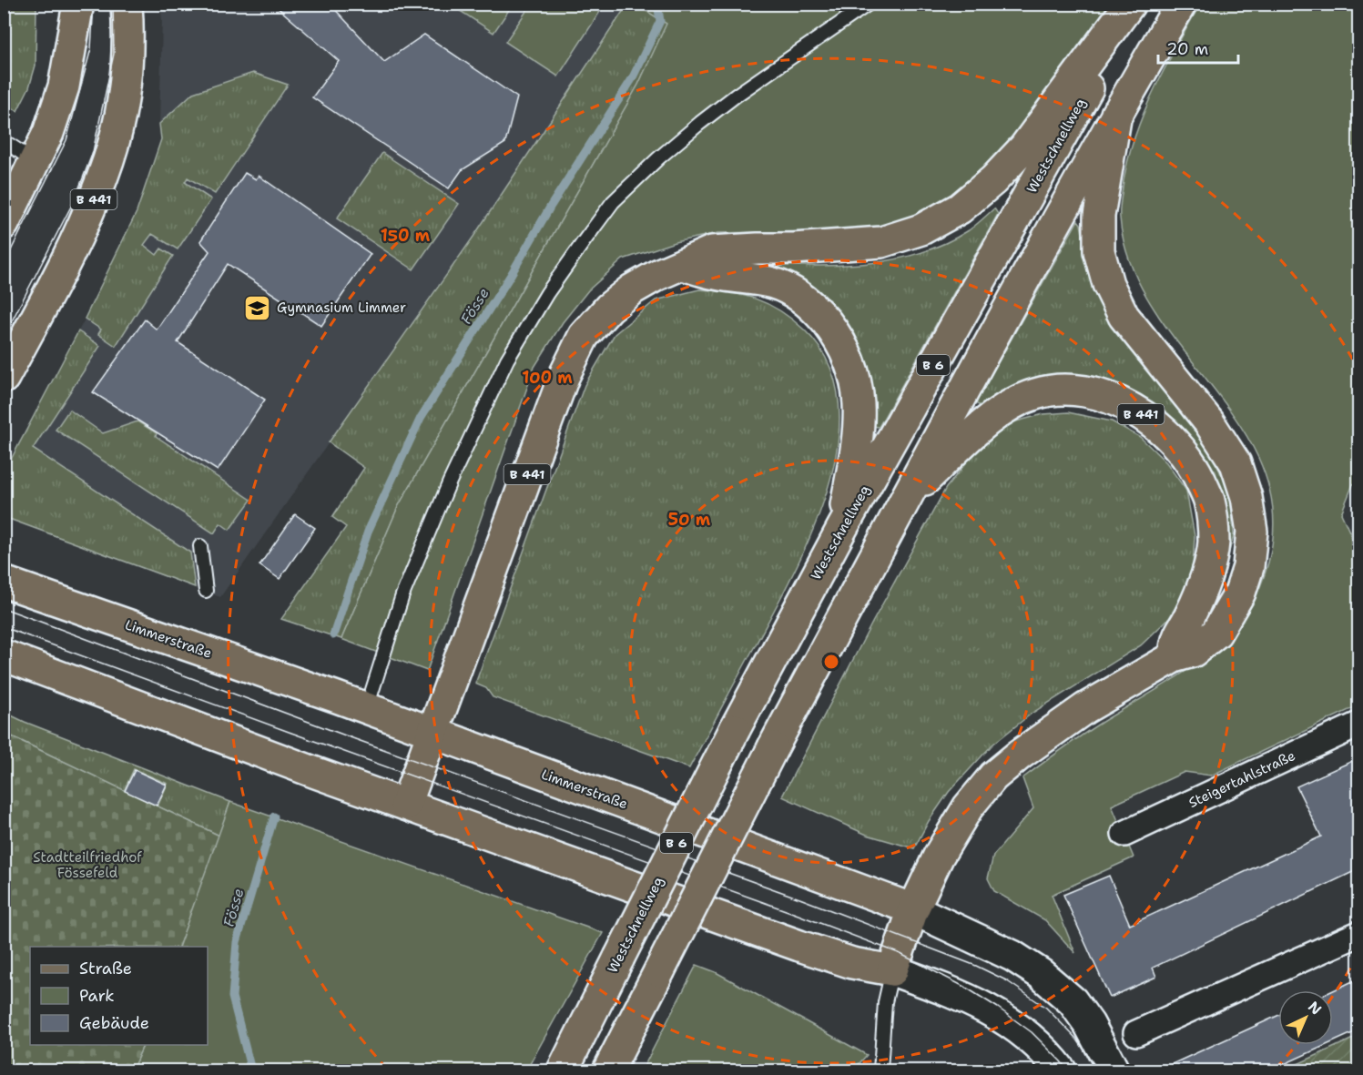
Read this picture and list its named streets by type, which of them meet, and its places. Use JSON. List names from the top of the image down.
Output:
{
  "streets": {
    "main road": [
      "Westschnellweg",
      "B 441",
      "B 6",
      "Limmerstraße"
    ],
    "street": ["Steigertahlstraße"]
  },
  "crossings": [
    ["B 441", "Limmerstraße"]
  ],
  "water": ["Fösse"],
  "parks": ["Stadtteilfriedhof Fössefeld"],
  "places": {
    "school or university": ["Gymnasium Limmer"]
  },
  "legend": ["Straße", "Park", "Gebäude"],
  "scale_bar": "20 m",
  "north": "top right",
  "rings": ["150 m", "100 m", "50 m"]
}
